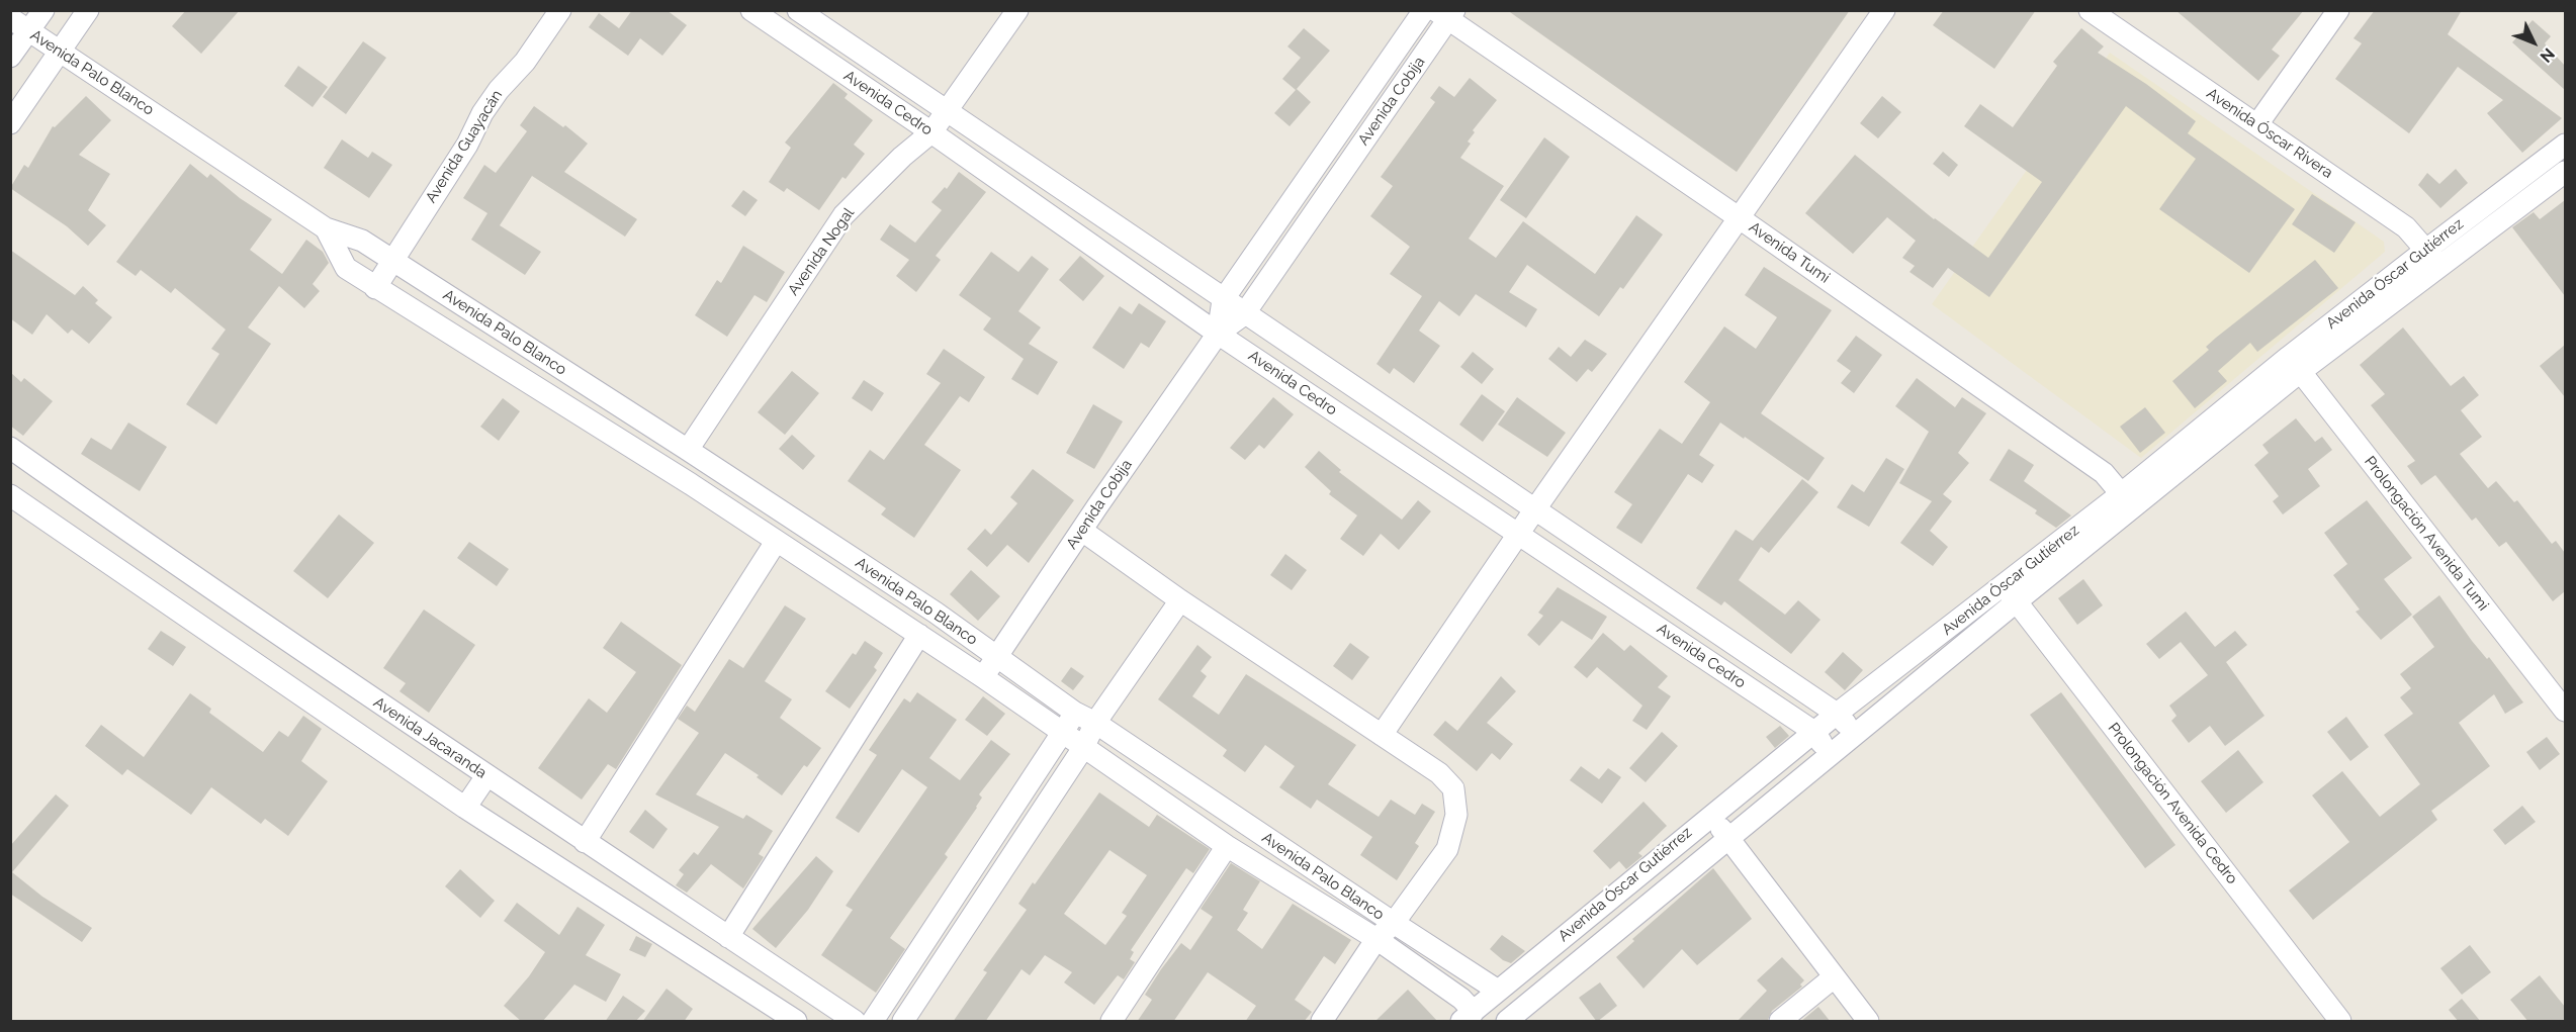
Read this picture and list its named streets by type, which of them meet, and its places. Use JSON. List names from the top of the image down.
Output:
{
  "streets": {
    "street": [
      "Avenida Palo Blanco",
      "Avenida Cobija",
      "Avenida Cedro",
      "Avenida Óscar Rivera",
      "Avenida Guayacán",
      "Avenida Nogal",
      "Avenida Tumi",
      "Avenida Óscar Gutiérrez",
      "Prolongación Avenida Tumi",
      "Avenida Jacaranda",
      "Prolongación Avenida Cedro"
    ]
  },
  "crossings": [
    ["Avenida Palo Blanco", "Avenida Cobija"],
    ["Avenida Palo Blanco", "Avenida Guayacán"],
    ["Avenida Palo Blanco", "Avenida Nogal"],
    ["Avenida Palo Blanco", "Avenida Óscar Gutiérrez"],
    ["Avenida Cobija", "Avenida Cedro"],
    ["Avenida Cobija", "Avenida Tumi"],
    ["Avenida Cedro", "Avenida Nogal"],
    ["Avenida Cedro", "Avenida Óscar Gutiérrez"],
    ["Avenida Óscar Rivera", "Avenida Óscar Gutiérrez"],
    ["Avenida Tumi", "Avenida Óscar Gutiérrez"],
    ["Avenida Óscar Gutiérrez", "Prolongación Avenida Tumi"],
    ["Avenida Óscar Gutiérrez", "Prolongación Avenida Cedro"]
  ],
  "north": "bottom right"
}
